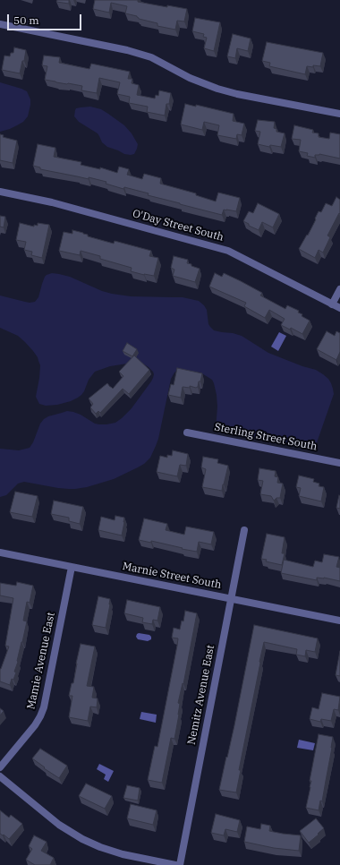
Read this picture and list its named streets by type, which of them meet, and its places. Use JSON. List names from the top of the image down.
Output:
{
  "streets": {
    "street": [
      "O'Day Street South",
      "Sterling Street South",
      "Marnie Street South",
      "Mamie Avenue East",
      "Nemitz Avenue East"
    ]
  },
  "crossings": [
    ["Marnie Street South", "Mamie Avenue East"],
    ["Marnie Street South", "Nemitz Avenue East"]
  ],
  "scale_bar": "50 m"
}
